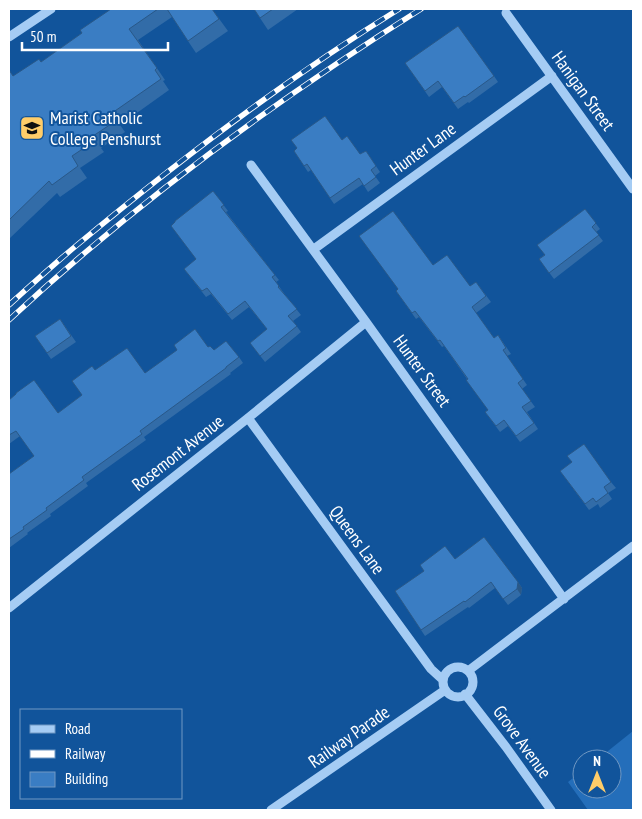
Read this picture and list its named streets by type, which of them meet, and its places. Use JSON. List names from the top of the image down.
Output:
{
  "streets": {
    "street": [
      "Hanigan Street",
      "Hunter Lane",
      "Hunter Street",
      "Rosemont Avenue",
      "Queens Lane",
      "Railway Parade",
      "Grove Avenue"
    ]
  },
  "crossings": [
    ["Hanigan Street", "Hunter Lane"],
    ["Hunter Lane", "Hunter Street"],
    ["Hunter Street", "Rosemont Avenue"],
    ["Rosemont Avenue", "Queens Lane"],
    ["Queens Lane", "Railway Parade"],
    ["Queens Lane", "Grove Avenue"],
    ["Railway Parade", "Grove Avenue"]
  ],
  "places": {
    "school or university": ["Marist Catholic College Penshurst"]
  },
  "legend": ["Road", "Railway", "Building"],
  "scale_bar": "50 m",
  "north": "top"
}
